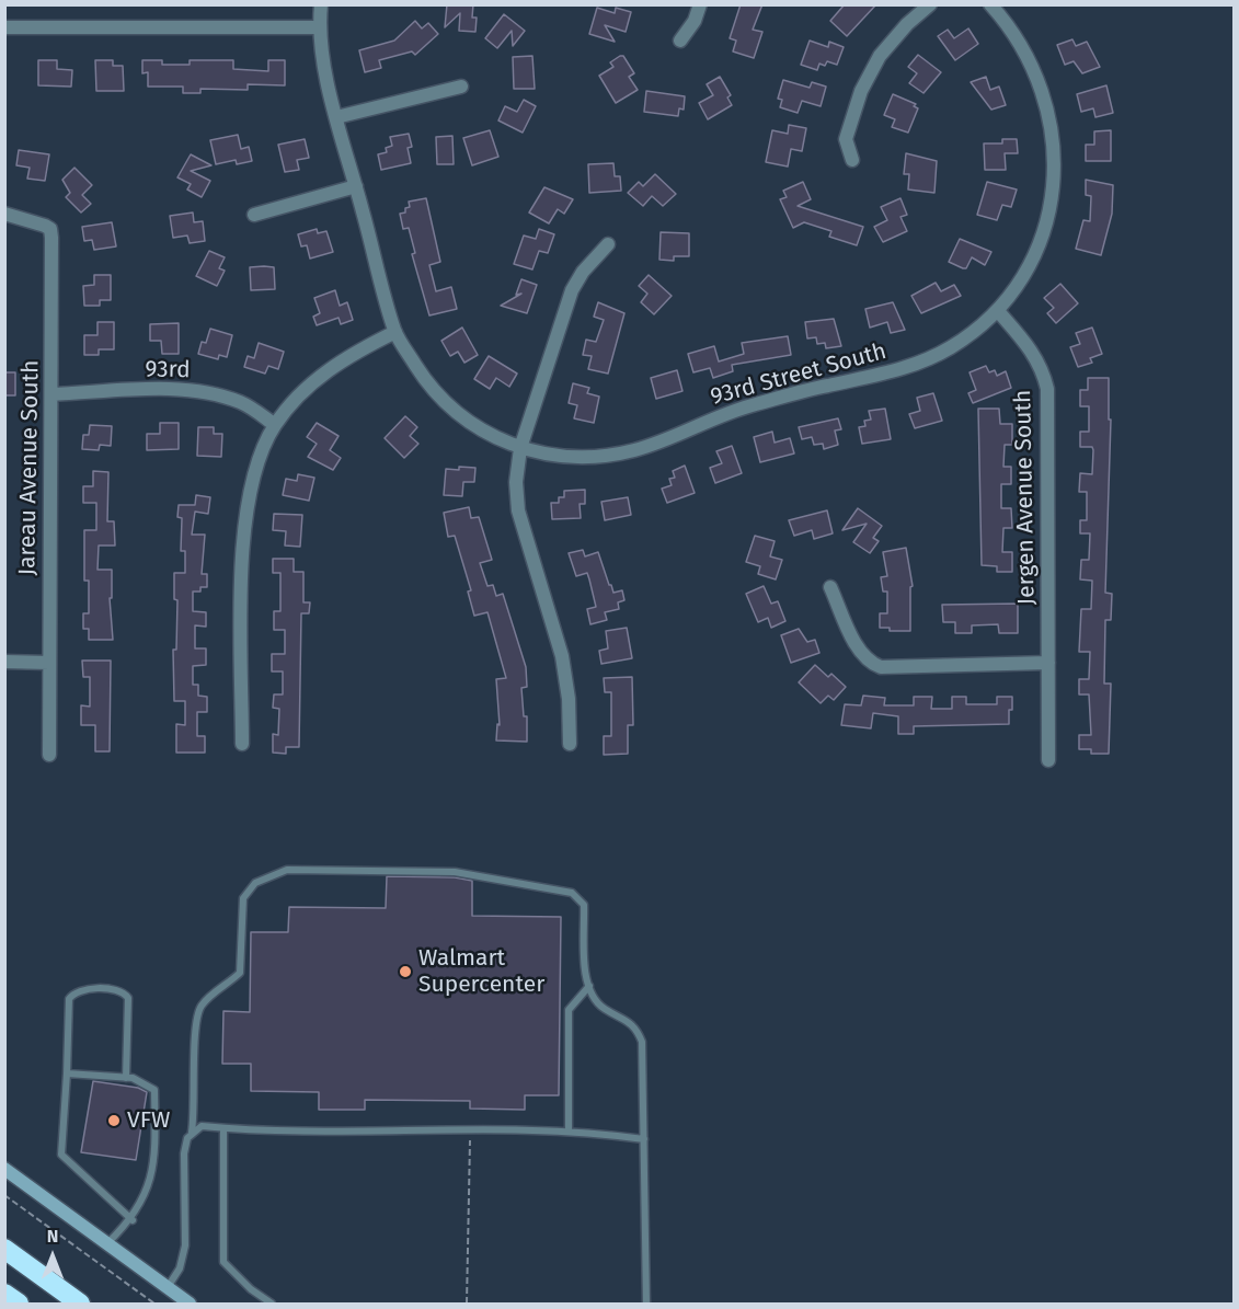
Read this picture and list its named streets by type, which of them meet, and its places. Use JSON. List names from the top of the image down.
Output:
{
  "streets": {
    "street": [
      "93rd",
      "93rd Street South",
      "Jareau Avenue South",
      "Jergen Avenue South"
    ]
  },
  "crossings": [
    ["93rd", "Jareau Avenue South"],
    ["93rd Street South", "Jergen Avenue South"]
  ],
  "places": ["Walmart Supercenter", "VFW"],
  "north": "top"
}
